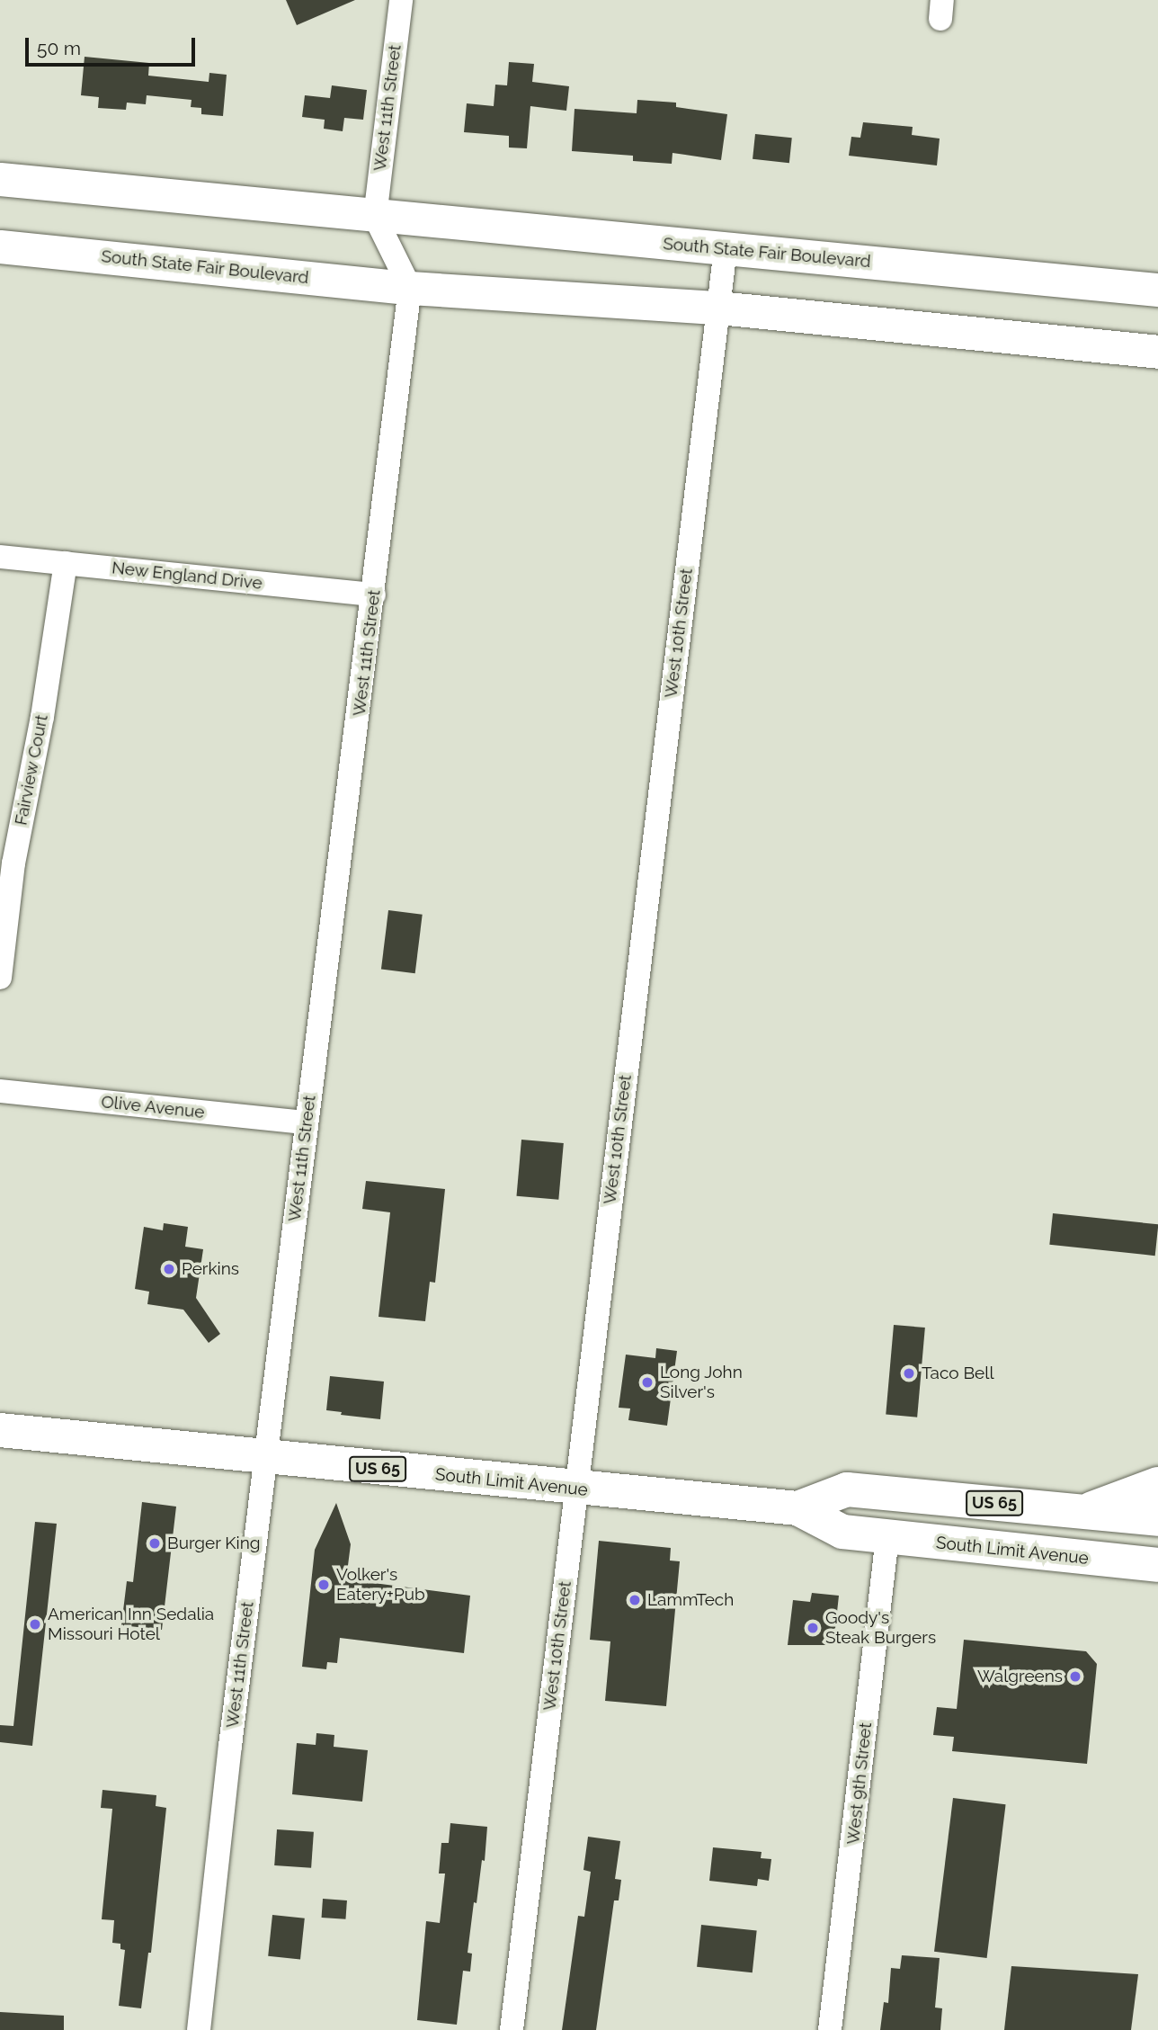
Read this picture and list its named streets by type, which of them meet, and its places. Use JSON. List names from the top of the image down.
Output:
{
  "streets": {
    "highway": ["US 65", "South Limit Avenue"],
    "street": [
      "West 11th Street",
      "South State Fair Boulevard",
      "New England Drive",
      "West 10th Street",
      "Fairview Court",
      "Olive Avenue",
      "West 9th Street"
    ]
  },
  "crossings": [
    ["West 11th Street", "South State Fair Boulevard"],
    ["West 11th Street", "New England Drive"],
    ["West 11th Street", "Olive Avenue"],
    ["West 11th Street", "South Limit Avenue"],
    ["South State Fair Boulevard", "West 10th Street"],
    ["New England Drive", "Fairview Court"],
    ["West 10th Street", "South Limit Avenue"],
    ["South Limit Avenue", "West 9th Street"]
  ],
  "places": [
    "Perkins",
    "Taco Bell",
    "Long John Silver's",
    "Burger King",
    "Volker's Eatery+Pub",
    "LammTech",
    "American Inn Sedalia Missouri Hotel",
    "Goody's Steak Burgers",
    "Walgreens"
  ],
  "scale_bar": "50 m"
}
